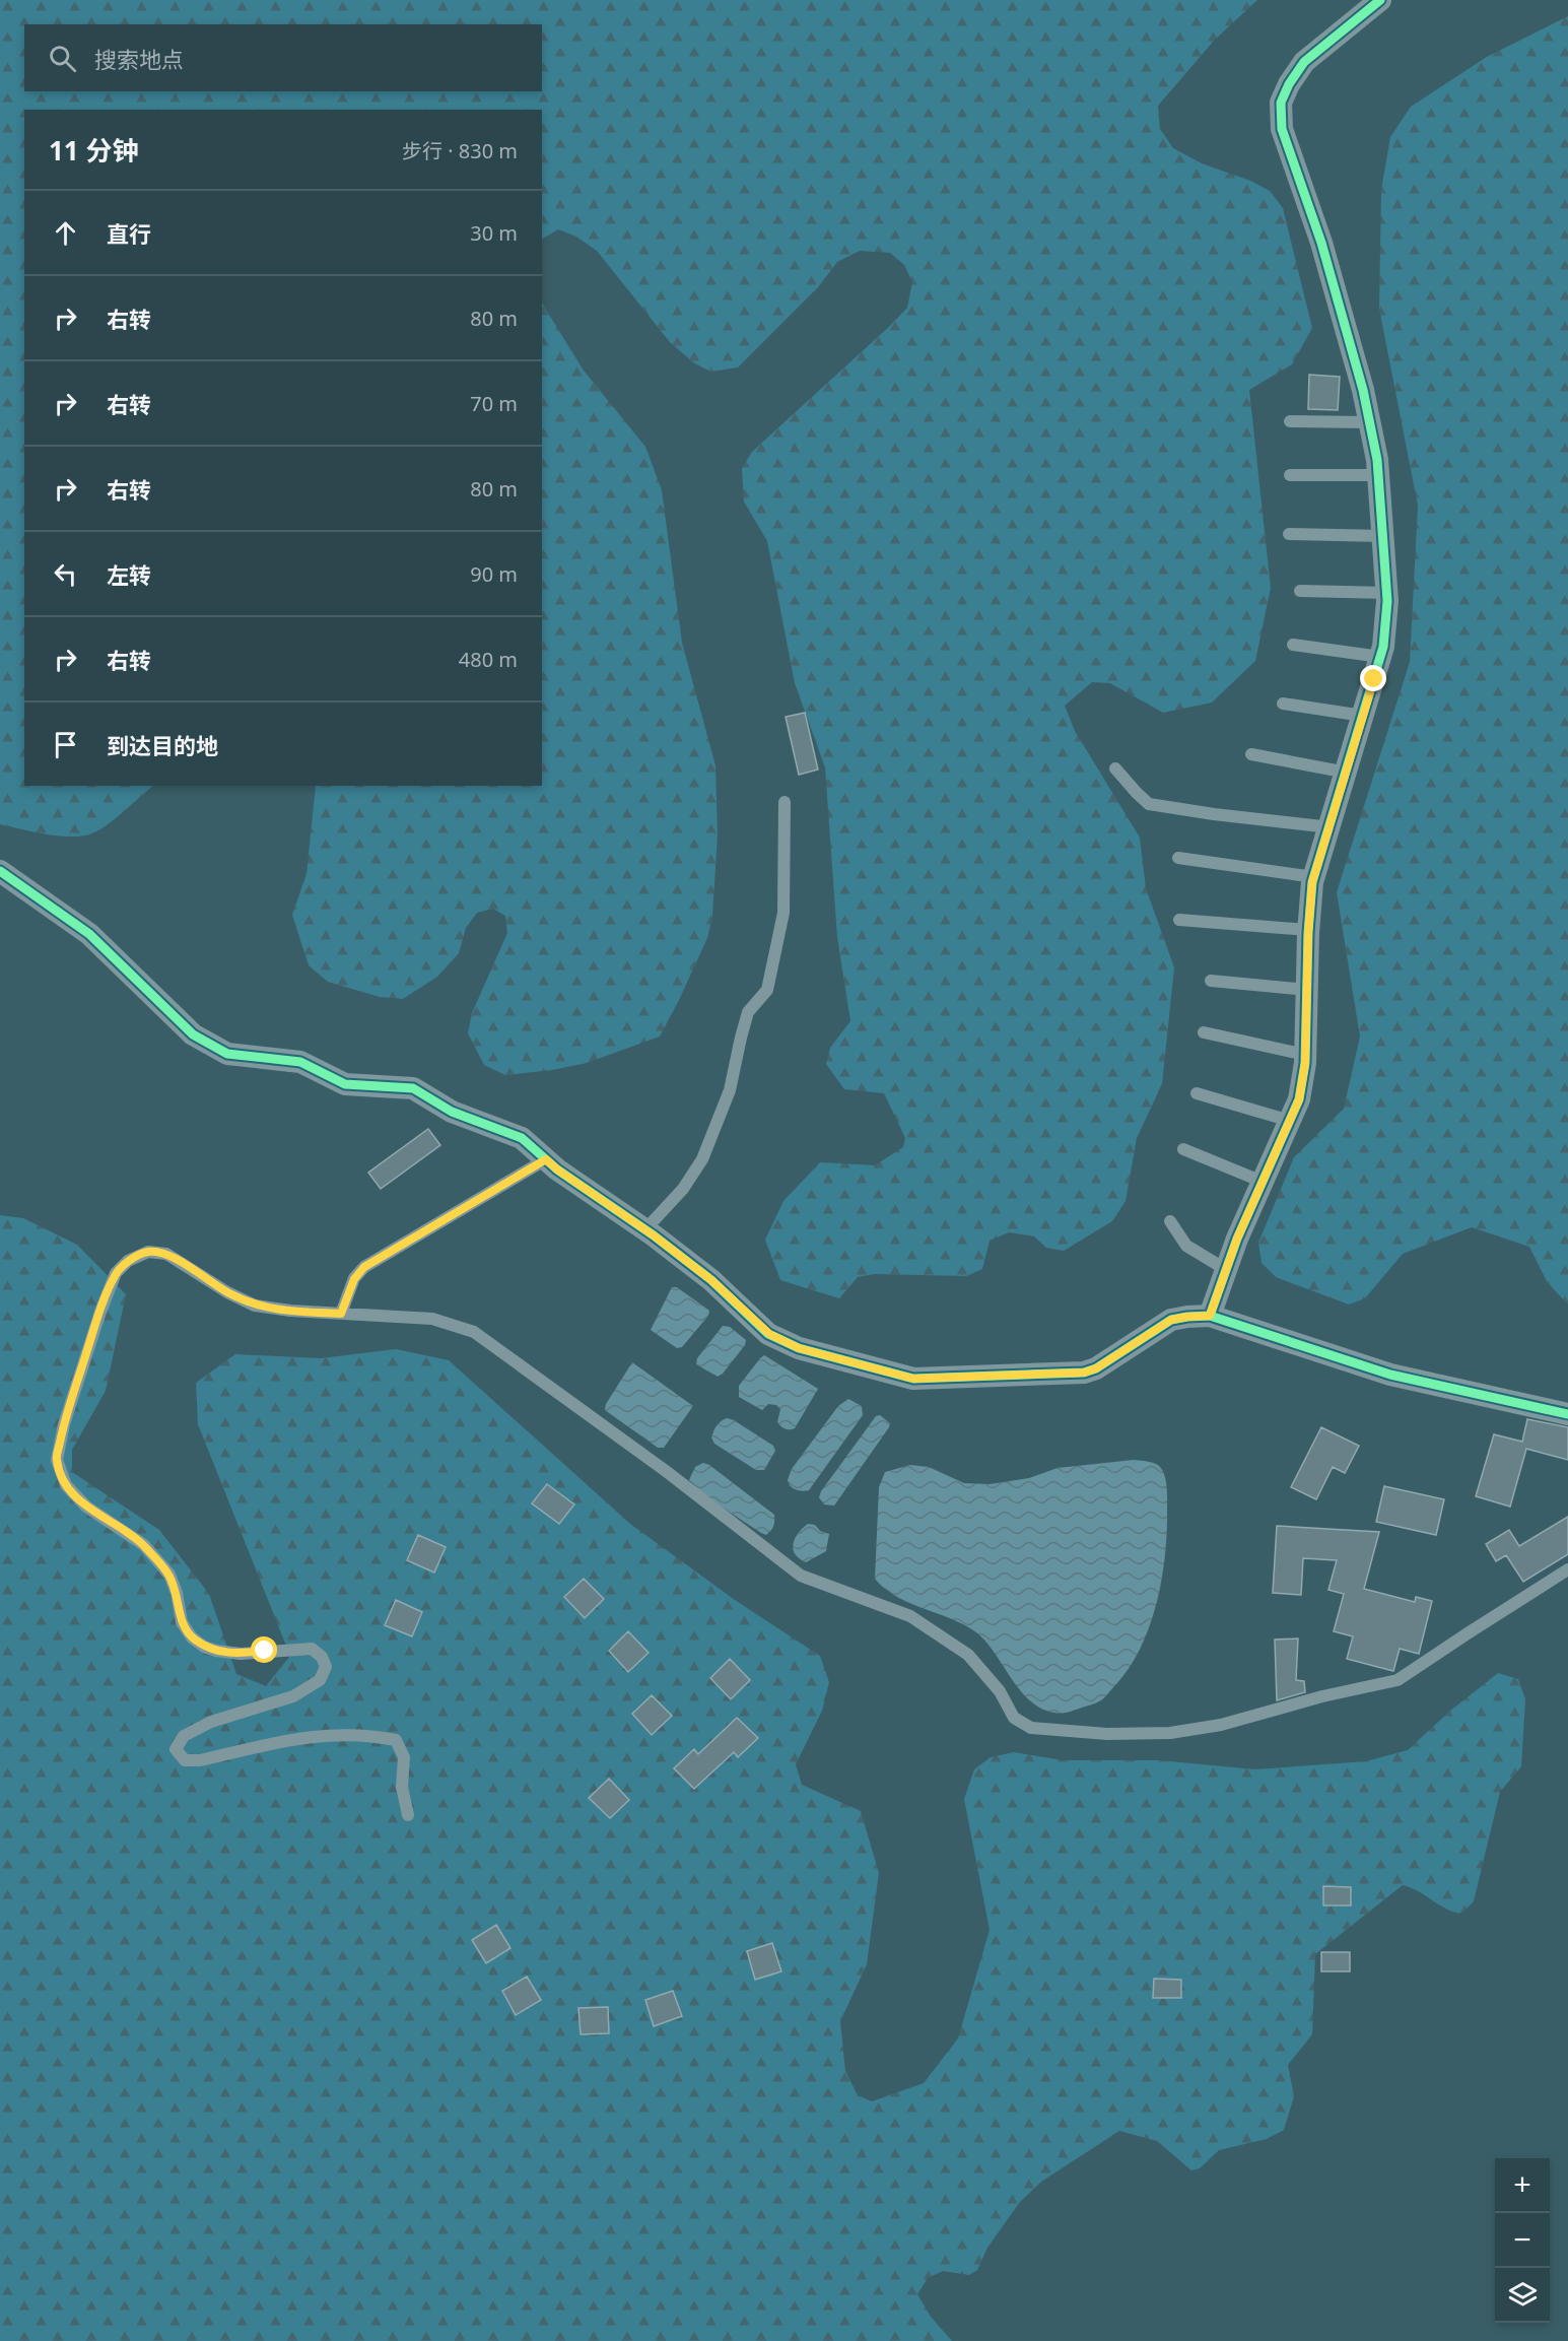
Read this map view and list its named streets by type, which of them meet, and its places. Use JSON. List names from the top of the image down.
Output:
{
  "page": {
    "search": "搜索地点",
    "heading": ["11 分钟", "步行 · 830 m"],
    "list": [
      ["直行", "30 m"],
      ["右转", "80 m"],
      ["右转", "70 m"],
      ["右转", "80 m"],
      ["左转", "90 m"],
      ["右转", "480 m"],
      "到达目的地"
    ],
    "map_buttons": ["+", "−"]
  }
}
